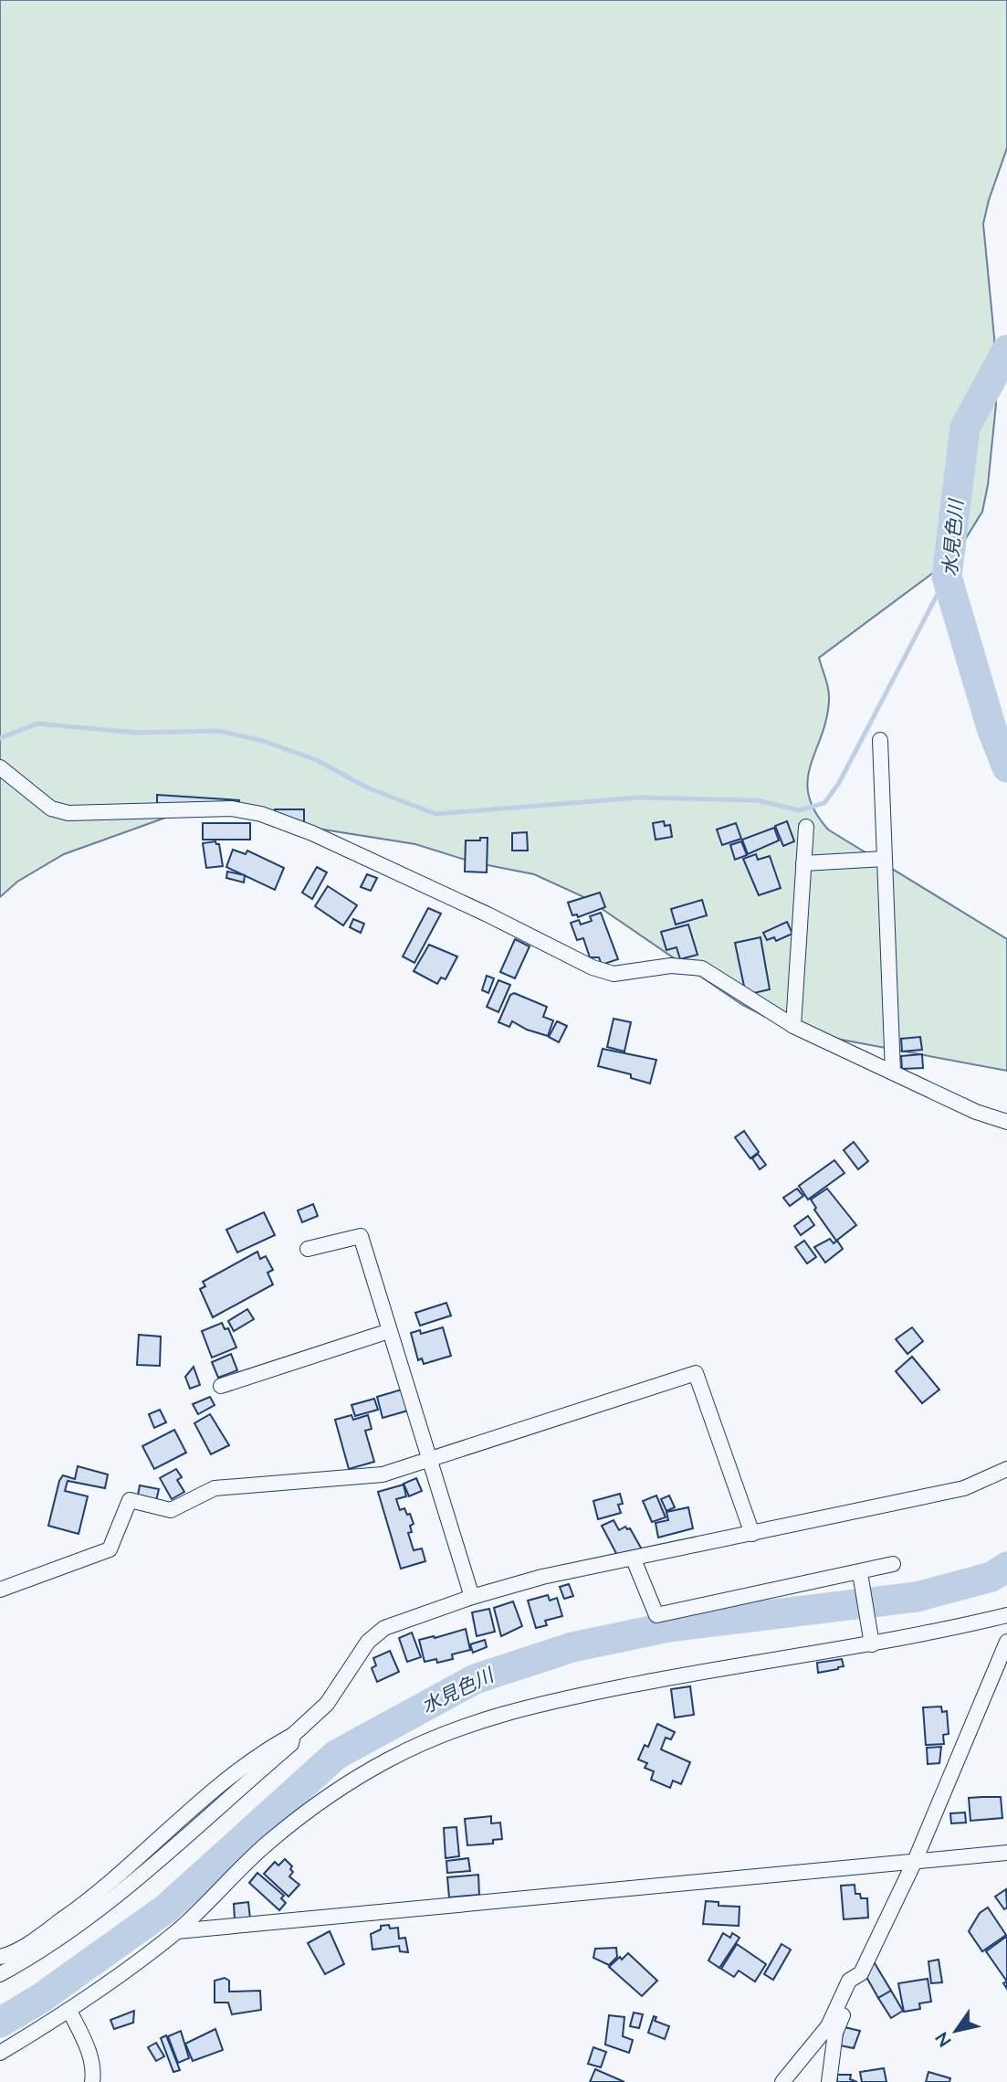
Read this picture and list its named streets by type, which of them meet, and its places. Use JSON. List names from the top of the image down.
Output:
{
  "water": ["水見色川"],
  "north": "bottom left"
}
